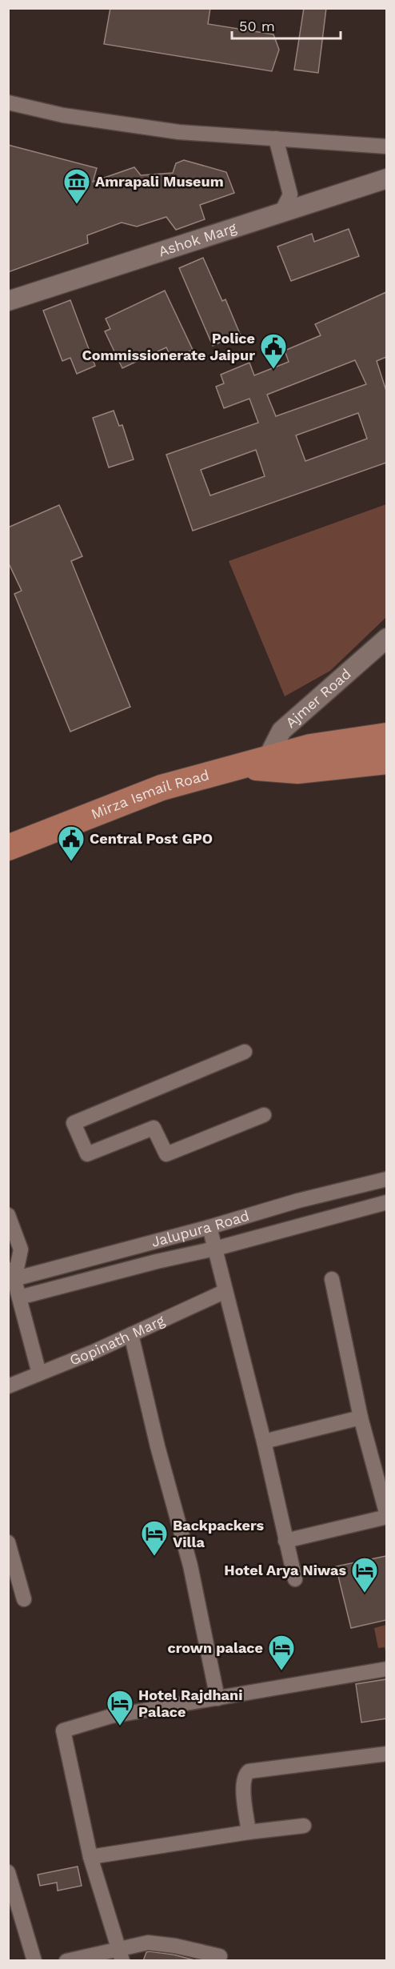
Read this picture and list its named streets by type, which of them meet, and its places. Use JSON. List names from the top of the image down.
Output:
{
  "streets": {
    "highway": ["Mirza Ismail Road"],
    "street": [
      "Ashok Marg",
      "Ajmer Road",
      "Jalupura Road",
      "Gopinath Marg"
    ]
  },
  "crossings": [
    ["Ajmer Road", "Mirza Ismail Road"]
  ],
  "places": {
    "museum": ["Amrapali Museum"],
    "public building": ["Police Commissionerate Jaipur", "Central Post GPO"],
    "hotel": [
      "Backpackers Villa",
      "Hotel Arya Niwas",
      "crown palace",
      "Hotel Rajdhani Palace"
    ]
  },
  "scale_bar": "50 m"
}
